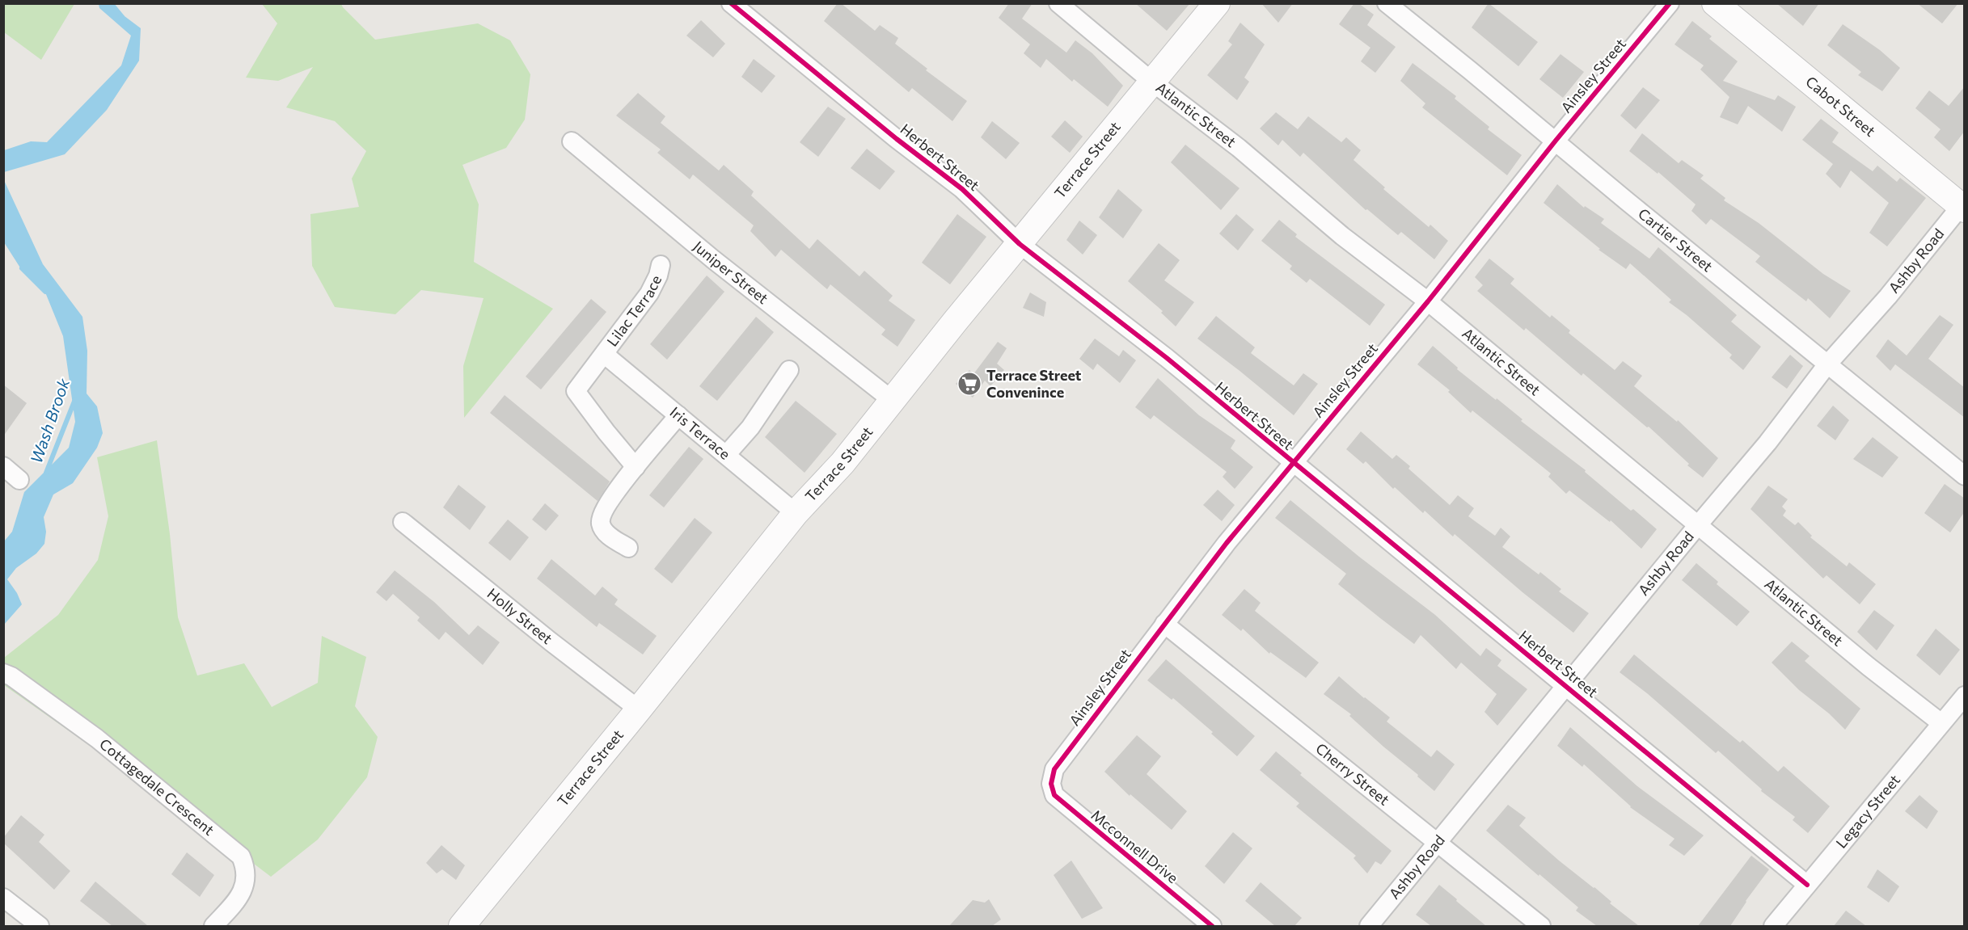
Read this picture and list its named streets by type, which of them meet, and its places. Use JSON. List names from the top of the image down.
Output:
{
  "streets": {
    "street": [
      "Ainsley Street",
      "Cabot Street",
      "Atlantic Street",
      "Herbert Street",
      "Terrace Street",
      "Cartier Street",
      "Ashby Road",
      "Juniper Street",
      "Lilac Terrace",
      "Iris Terrace",
      "Holly Street",
      "Cherry Street",
      "Cottagedale Crescent",
      "Legacy Street",
      "Mcconnell Drive"
    ]
  },
  "crossings": [
    ["Ainsley Street", "Atlantic Street"],
    ["Ainsley Street", "Herbert Street"],
    ["Ainsley Street", "Cartier Street"],
    ["Ainsley Street", "Cherry Street"],
    ["Ainsley Street", "Mcconnell Drive"],
    ["Cabot Street", "Ashby Road"],
    ["Atlantic Street", "Terrace Street"],
    ["Atlantic Street", "Ashby Road"],
    ["Atlantic Street", "Legacy Street"],
    ["Herbert Street", "Terrace Street"],
    ["Herbert Street", "Ashby Road"],
    ["Herbert Street", "Legacy Street"],
    ["Terrace Street", "Juniper Street"],
    ["Terrace Street", "Iris Terrace"],
    ["Terrace Street", "Holly Street"],
    ["Cartier Street", "Ashby Road"],
    ["Ashby Road", "Cherry Street"],
    ["Lilac Terrace", "Iris Terrace"]
  ],
  "water": ["Wash Brook"],
  "places": {
    "supermarket": ["Terrace Street Convenince"]
  }
}
